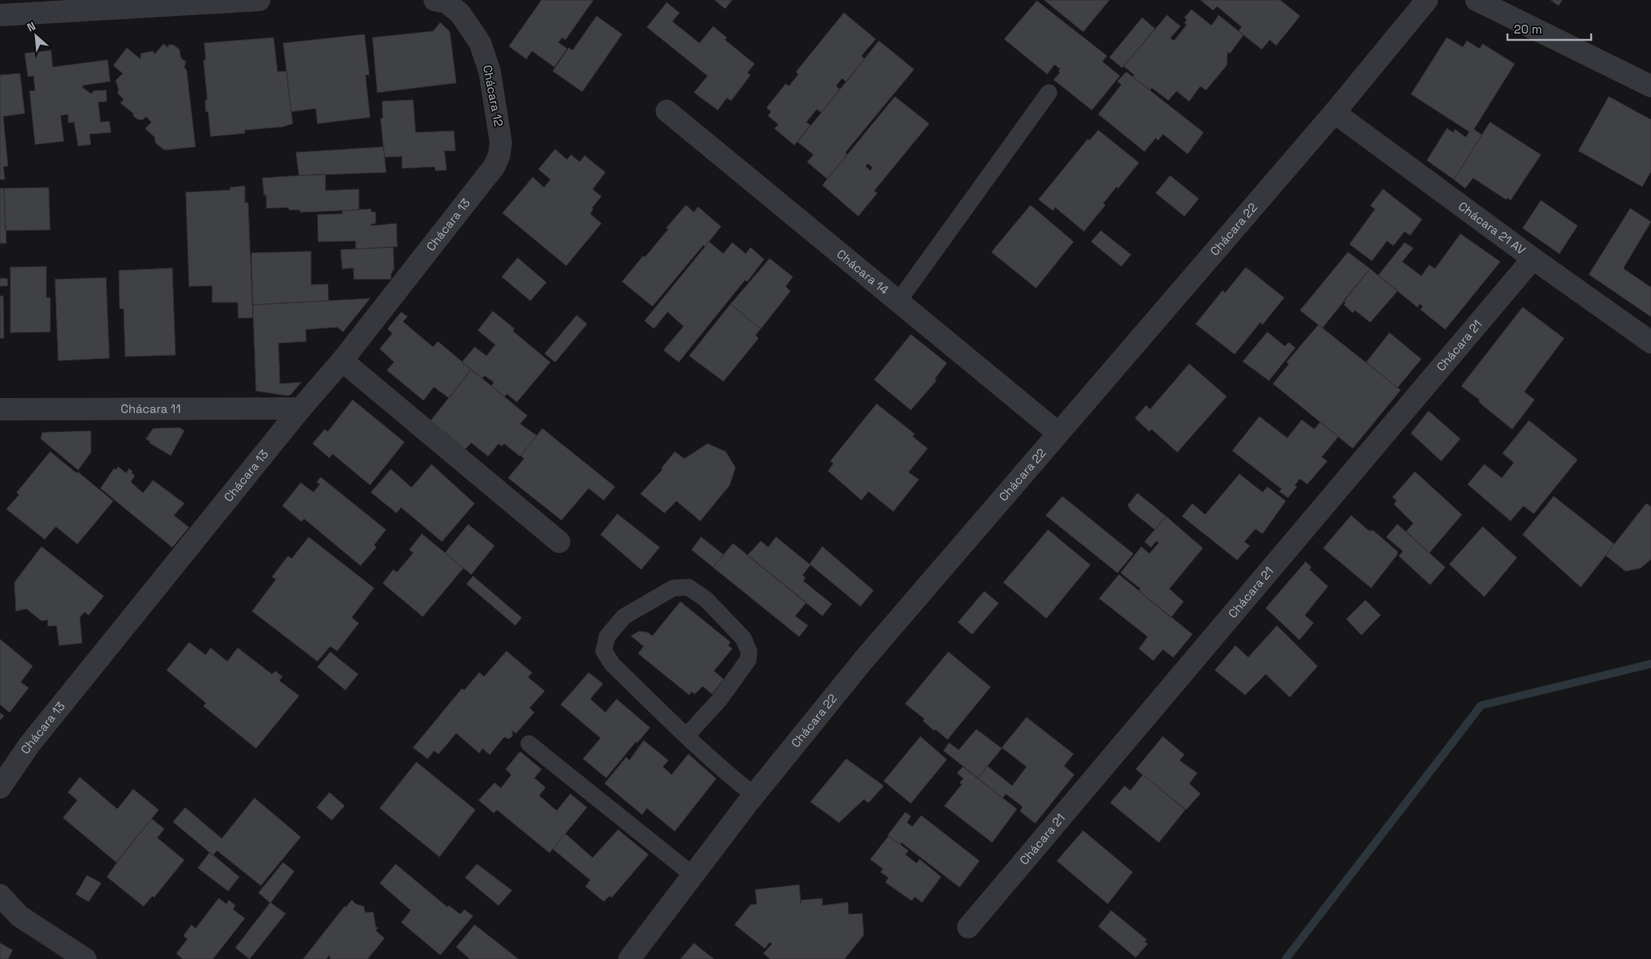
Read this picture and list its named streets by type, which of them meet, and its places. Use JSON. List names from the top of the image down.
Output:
{
  "streets": {
    "street": [
      "Chácara 12",
      "Chácara 13",
      "Chácara 21 AV",
      "Chácara 22",
      "Chácara 14",
      "Chácara 21",
      "Chácara 11"
    ]
  },
  "crossings": [
    ["Chácara 12", "Chácara 13"],
    ["Chácara 13", "Chácara 11"],
    ["Chácara 21 AV", "Chácara 22"],
    ["Chácara 21 AV", "Chácara 21"],
    ["Chácara 22", "Chácara 14"]
  ],
  "scale_bar": "20 m",
  "north": "top left"
}
